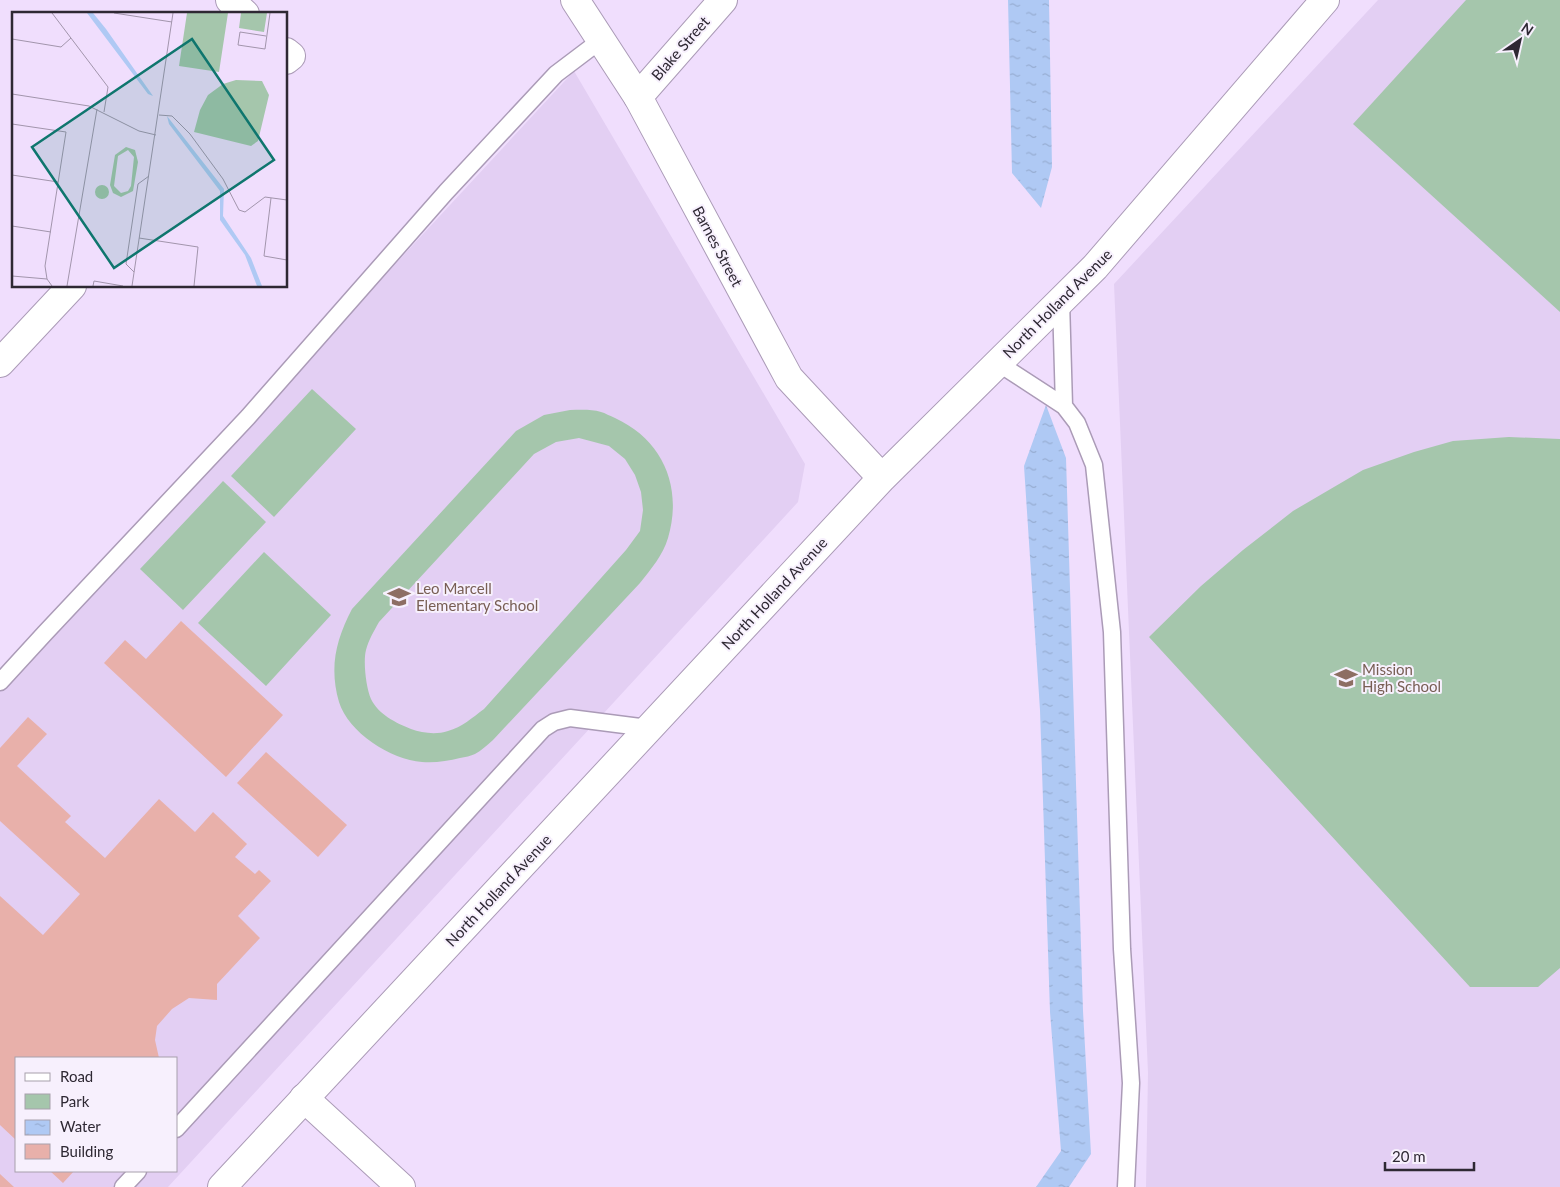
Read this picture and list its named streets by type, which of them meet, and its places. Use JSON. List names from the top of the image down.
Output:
{
  "streets": {
    "street": ["Blake Street", "Barnes Street", "North Holland Avenue"]
  },
  "crossings": [
    ["Blake Street", "Barnes Street"],
    ["Barnes Street", "North Holland Avenue"]
  ],
  "places": {
    "school or university": ["Leo Marcell Elementary School", "Mission High School"]
  },
  "legend": [
    "Road",
    "Park",
    "Water",
    "Building"
  ],
  "scale_bar": "20 m",
  "north": "top right"
}
